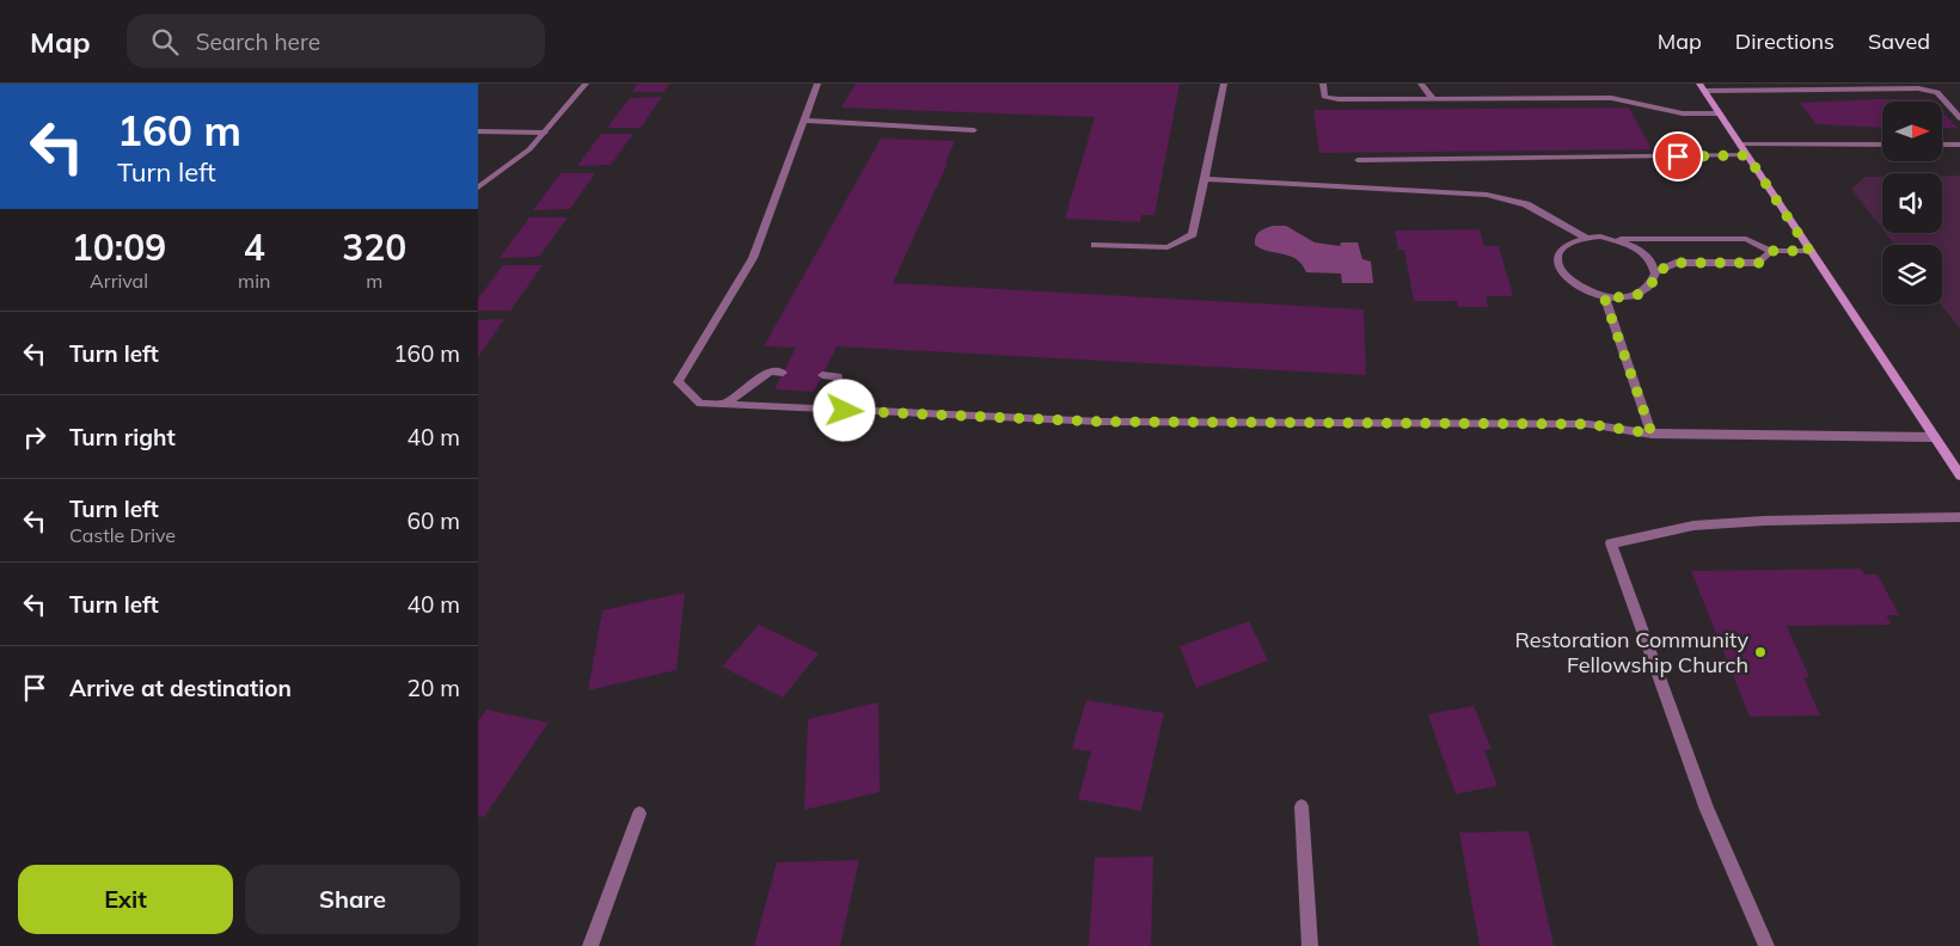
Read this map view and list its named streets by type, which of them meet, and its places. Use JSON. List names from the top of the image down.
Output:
{
  "places": ["Restoration Community Fellowship Church"],
  "north": "right",
  "page": {
    "header": "Map",
    "search": "Search here",
    "nav": ["Map", "Directions", "Saved"],
    "turn": ["160 m", "Turn left"],
    "eta": [
      "10:09",
      "Arrival",
      "4",
      "min",
      "320",
      "m"
    ],
    "list": [
      {
        "name": "Turn left",
        "value": "160 m"
      },
      {
        "name": "Turn right",
        "value": "40 m"
      },
      {
        "name": "Turn left",
        "note": "Castle Drive",
        "value": "60 m"
      },
      {
        "name": "Turn left",
        "value": "40 m"
      },
      {
        "name": "Arrive at destination",
        "value": "20 m"
      }
    ],
    "buttons": ["Exit", "Share"]
  }
}
